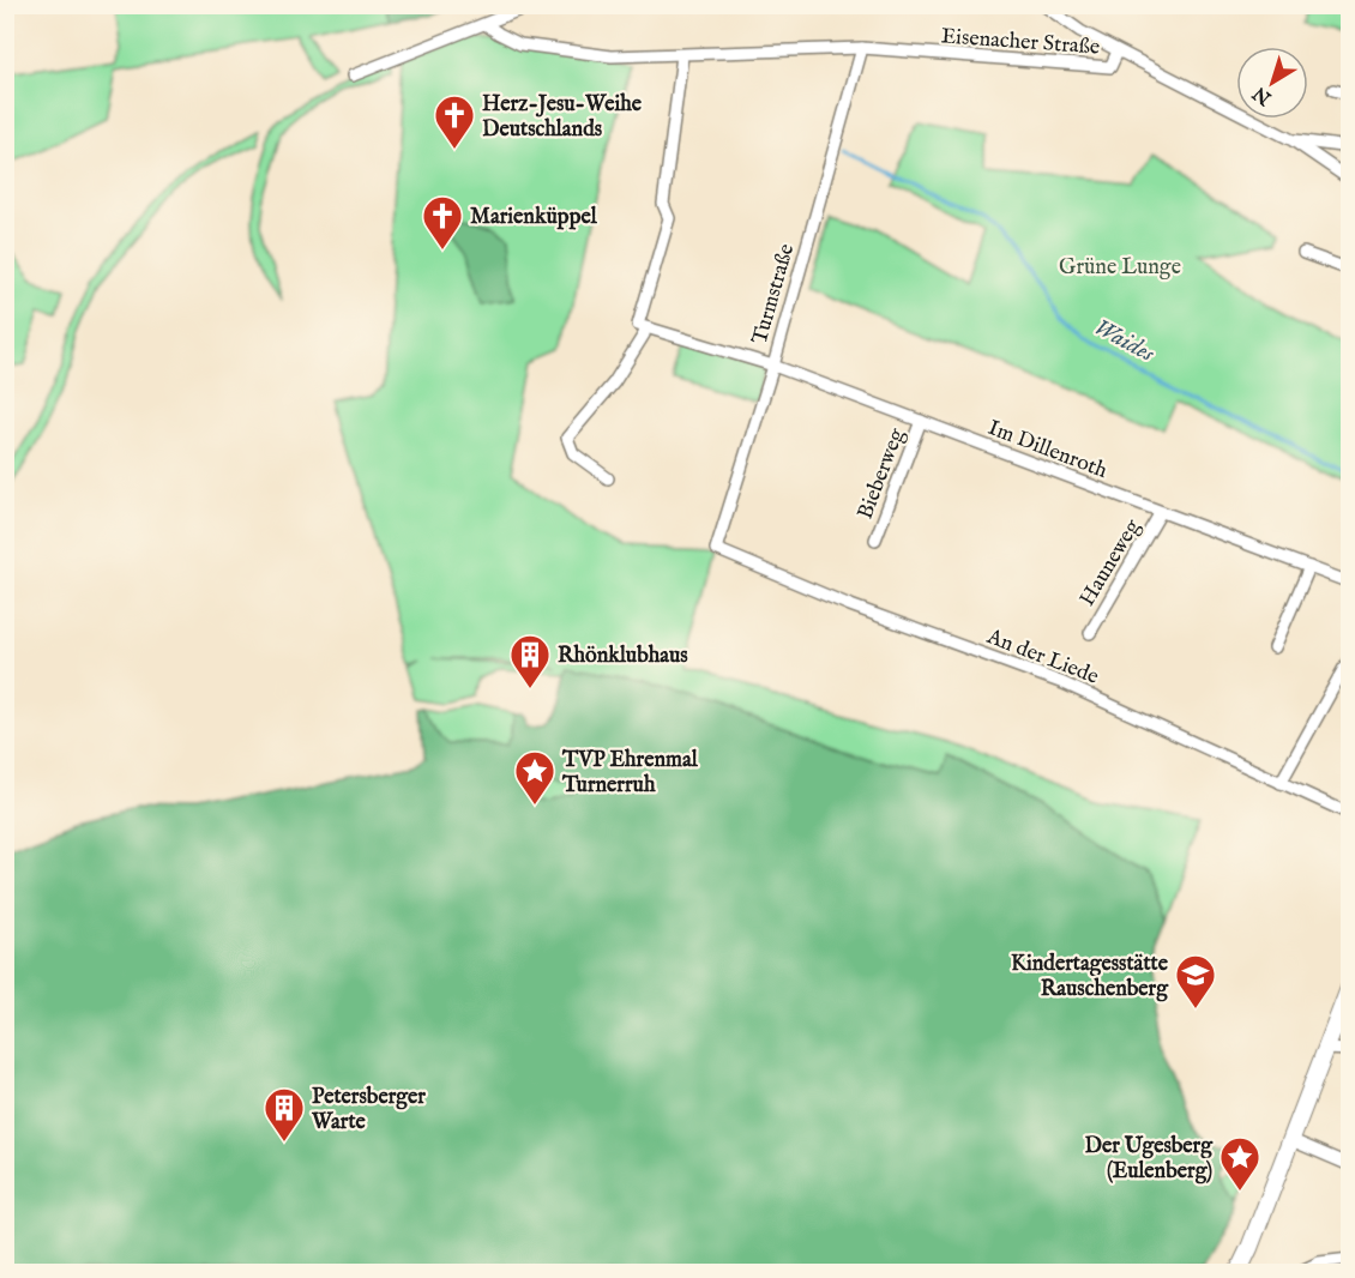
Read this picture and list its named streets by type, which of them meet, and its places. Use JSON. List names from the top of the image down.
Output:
{
  "streets": {
    "street": [
      "Eisenacher Straße",
      "Turmstraße",
      "Im Dillenroth",
      "Bieberweg",
      "Hauneweg",
      "An der Liede"
    ]
  },
  "crossings": [
    ["Eisenacher Straße", "Turmstraße"],
    ["Turmstraße", "Im Dillenroth"],
    ["Turmstraße", "An der Liede"],
    ["Im Dillenroth", "Bieberweg"],
    ["Im Dillenroth", "Hauneweg"]
  ],
  "water": ["Waides"],
  "parks": ["Grüne Lunge"],
  "places": {
    "church": ["Herz-Jesu-Weihe Deutschlands", "Marienküppel"],
    "building": ["Rhönklubhaus", "Petersberger Warte"],
    "place": ["TVP Ehrenmal Turnerruh", "Der Ugesberg (Eulenberg)"],
    "school or university": ["Kindertagesstätte Rauschenberg"]
  },
  "north": "bottom left"
}
